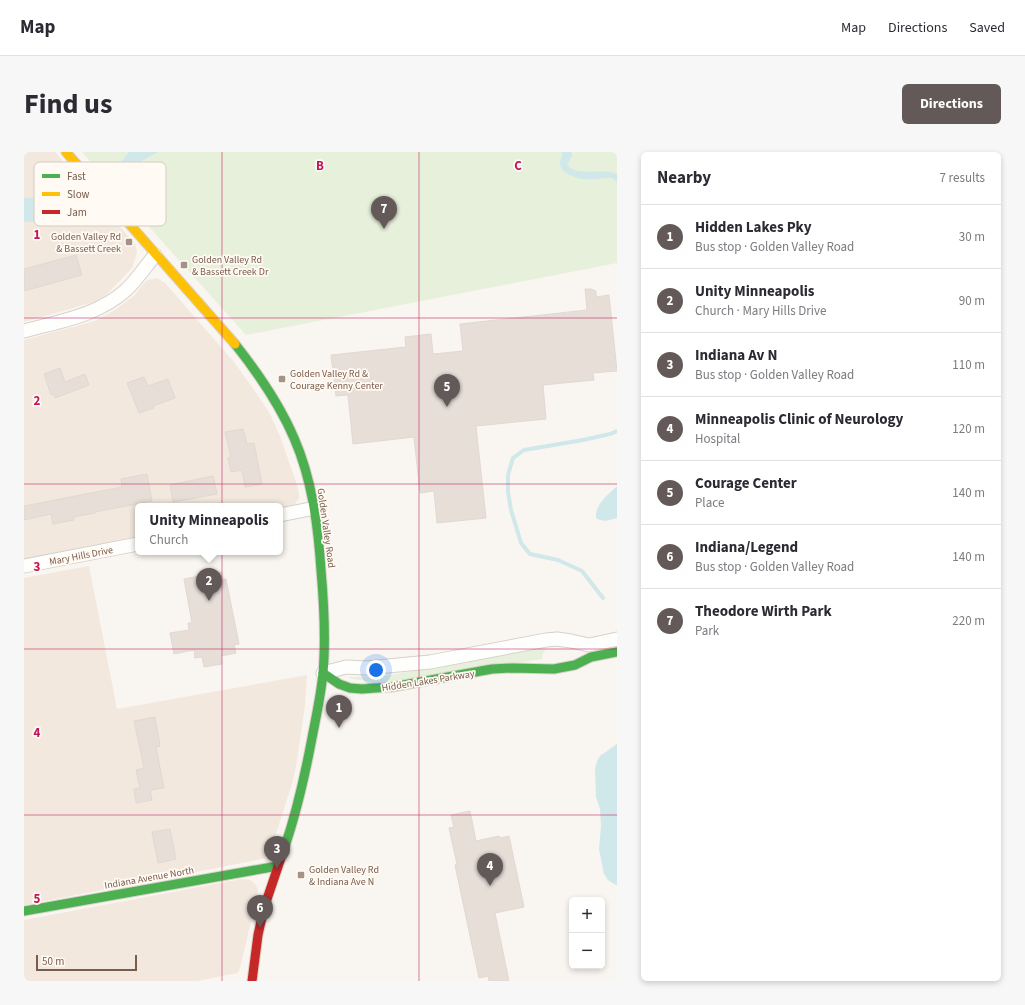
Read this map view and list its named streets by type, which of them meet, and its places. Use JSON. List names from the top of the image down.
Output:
{
  "streets": {
    "street": [
      "Golden Valley Road",
      "Mary Hills Drive",
      "Hidden Lakes Parkway",
      "Indiana Avenue North"
    ]
  },
  "crossings": [
    ["Golden Valley Road", "Hidden Lakes Parkway"],
    ["Golden Valley Road", "Indiana Avenue North"]
  ],
  "places": {
    "transit": [
      "Golden Valley Rd & Bassett Creek",
      "Golden Valley Rd & Bassett Creek Dr",
      "Golden Valley Rd & Courage Kenny Center",
      "Golden Valley Rd & Indiana Ave N"
    ]
  },
  "legend": ["Fast", "Slow", "Jam"],
  "scale_bar": "50 m",
  "page": {
    "header": "Map",
    "nav": ["Map", "Directions", "Saved"],
    "title": "Find us",
    "buttons": "Directions",
    "heading": ["Nearby", "7 results"],
    "pins": [
      "7",
      "5",
      "2",
      "1",
      "3",
      "4",
      "6"
    ],
    "list": [
      {
        "mark": "1",
        "name": "Hidden Lakes Pky",
        "note": "Bus stop · Golden Valley Road",
        "value": "30 m"
      },
      {
        "mark": "2",
        "name": "Unity Minneapolis",
        "note": "Church · Mary Hills Drive",
        "value": "90 m"
      },
      {
        "mark": "3",
        "name": "Indiana Av N",
        "note": "Bus stop · Golden Valley Road",
        "value": "110 m"
      },
      {
        "mark": "4",
        "name": "Minneapolis Clinic of Neurology",
        "note": "Hospital",
        "value": "120 m"
      },
      {
        "mark": "5",
        "name": "Courage Center",
        "note": "Place",
        "value": "140 m"
      },
      {
        "mark": "6",
        "name": "Indiana/Legend",
        "note": "Bus stop · Golden Valley Road",
        "value": "140 m"
      },
      {
        "mark": "7",
        "name": "Theodore Wirth Park",
        "note": "Park",
        "value": "220 m"
      }
    ],
    "popup": ["Unity Minneapolis", "Church"],
    "map_buttons": ["+", "−"],
    "scale": "50 m"
  },
  "grid": {
    "columns": ["B", "C"],
    "rows": [
      "1",
      "2",
      "3",
      "4",
      "5"
    ]
  }
}
